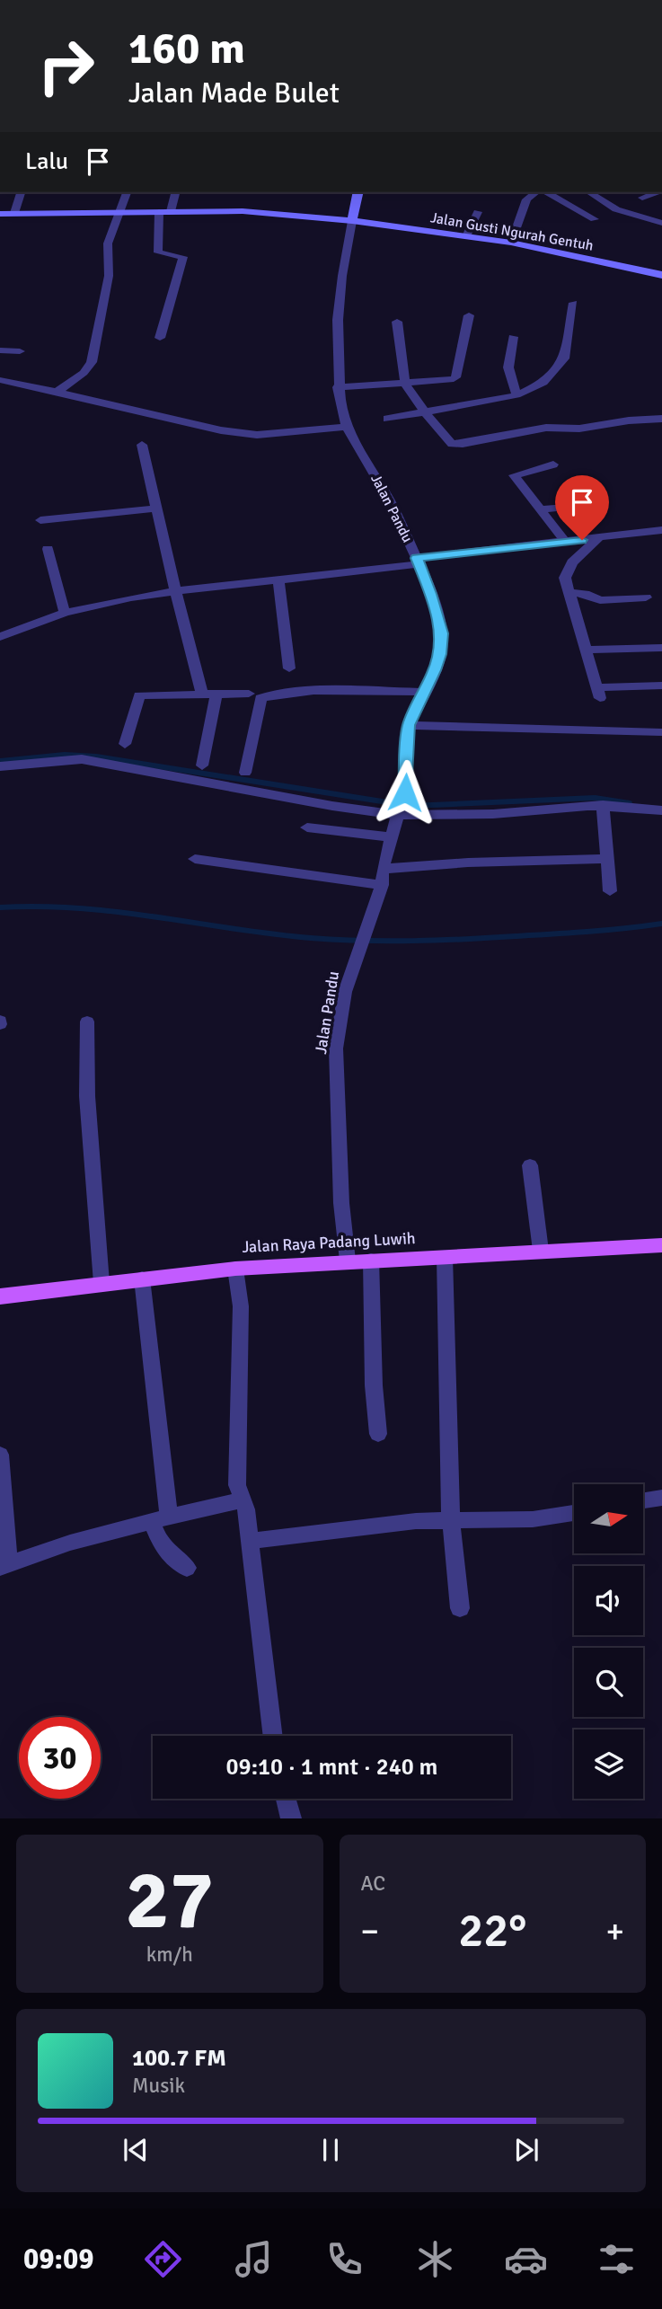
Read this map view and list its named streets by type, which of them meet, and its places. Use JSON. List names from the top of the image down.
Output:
{
  "streets": {
    "main road": ["Jalan Gusti Ngurah Gentuh", "Jalan Pandu", "Jalan Raya Padang Luwih"]
  },
  "crossings": [
    ["Jalan Gusti Ngurah Gentuh", "Jalan Pandu"],
    ["Jalan Pandu", "Jalan Raya Padang Luwih"]
  ],
  "north": "right",
  "page": {
    "turn": ["160 m", "Jalan Made Bulet"],
    "then": "Lalu",
    "limit": "30",
    "trip": "09:10 · 1 mnt · 240 m",
    "tile": [
      ["27", "km/h"],
      "AC"
    ],
    "heat": ["−", "22°", "+"],
    "song": ["100.7 FM", "Musik"],
    "tabs": "09:09"
  }
}
